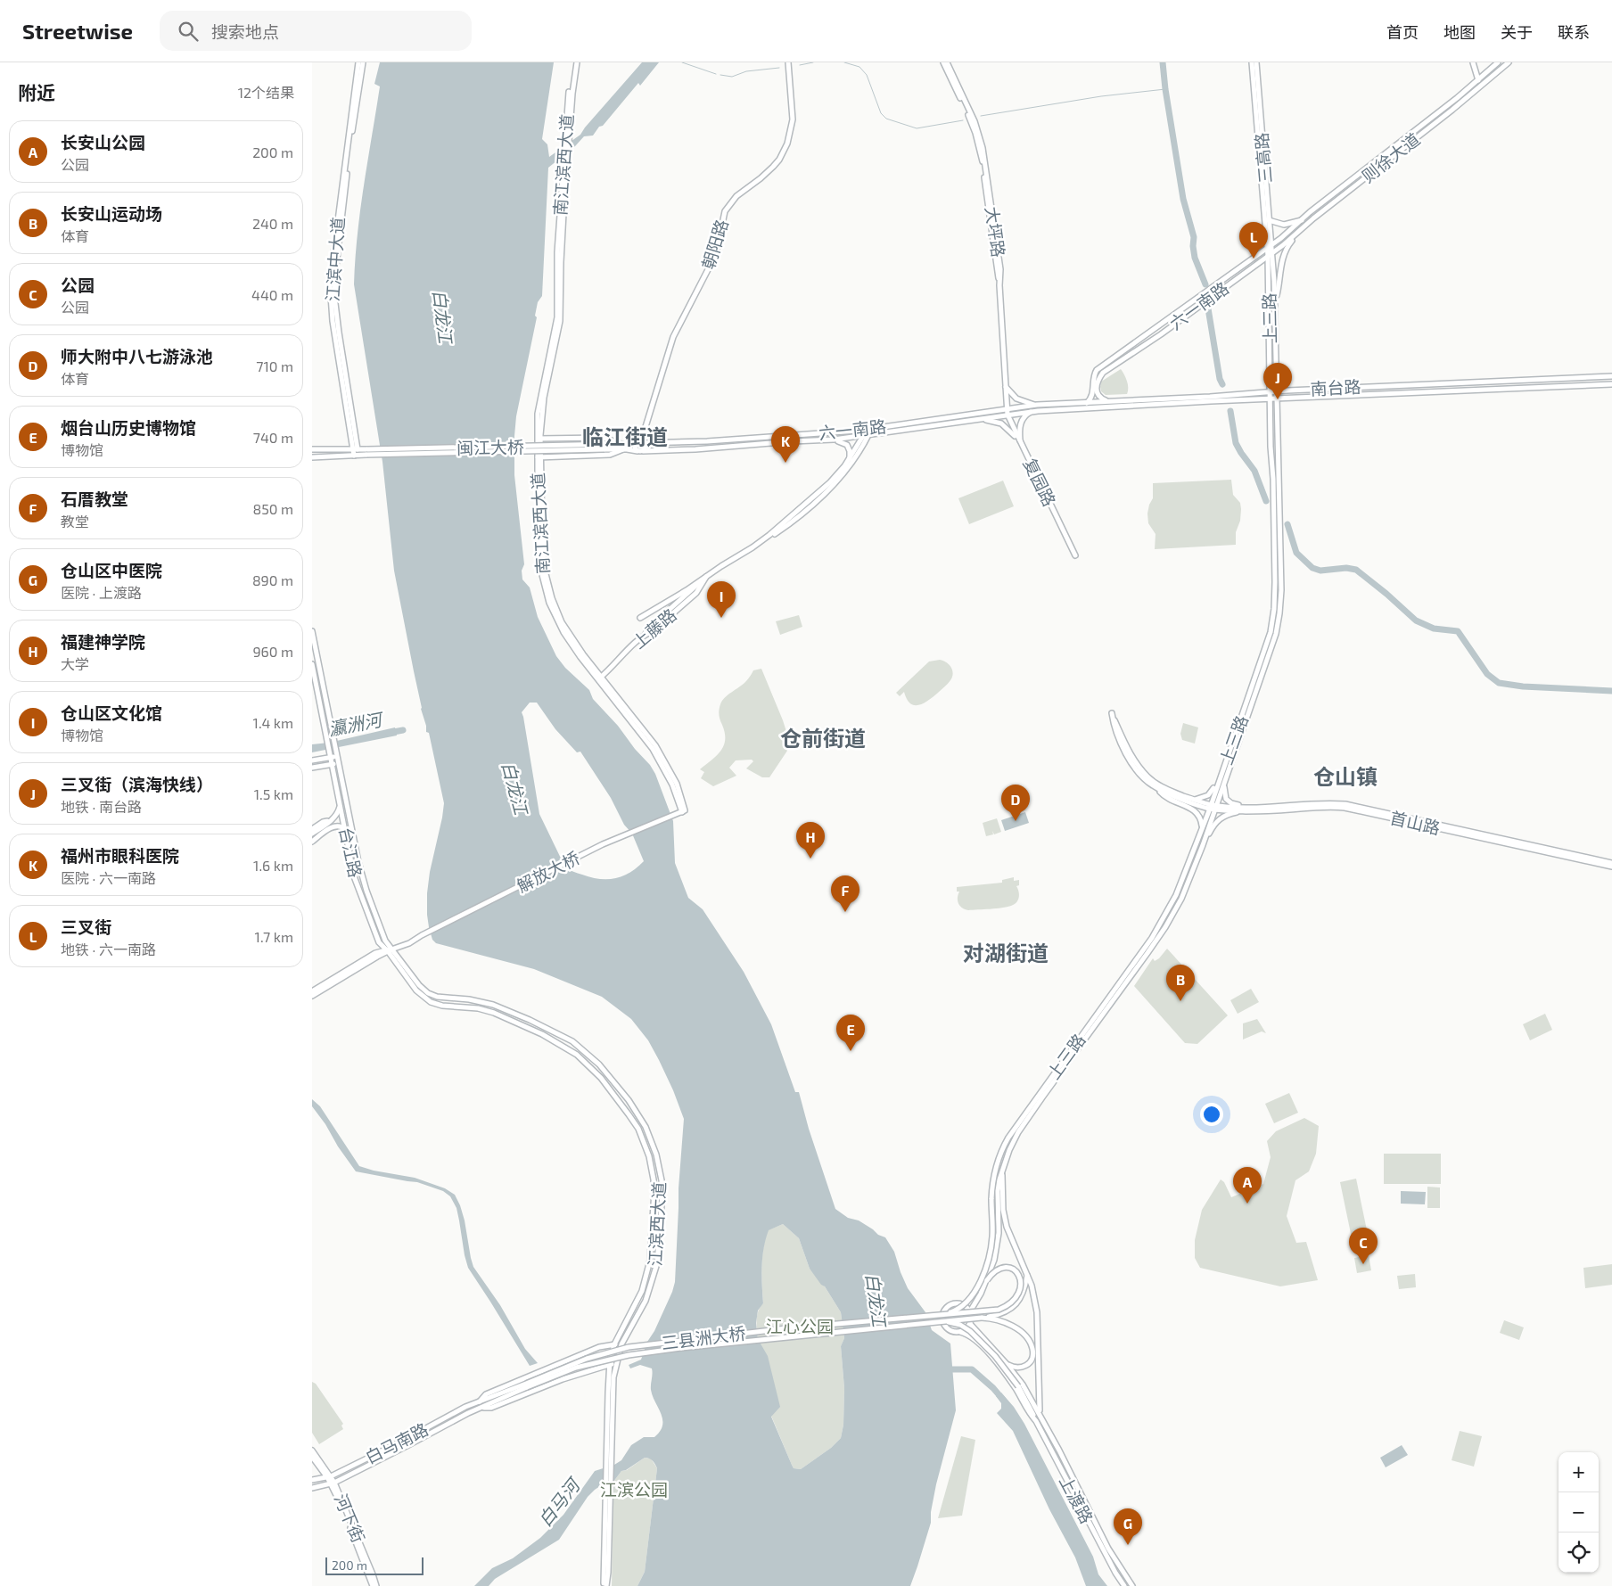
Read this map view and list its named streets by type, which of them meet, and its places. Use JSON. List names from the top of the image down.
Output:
{
  "streets": {
    "main road": [
      "三高路",
      "则徐大道",
      "南江滨西大道",
      "朝阳路",
      "江滨中大道",
      "六一南路",
      "上三路",
      "南台路",
      "闽江大桥",
      "复园路",
      "上藤路",
      "首山路",
      "台江路",
      "解放大桥",
      "江滨西大道",
      "三县洲大桥",
      "白马南路",
      "上渡路",
      "河下街"
    ]
  },
  "crossings": [
    ["三高路", "则徐大道"],
    ["三高路", "六一南路"],
    ["三高路", "上三路"],
    ["则徐大道", "六一南路"],
    ["则徐大道", "上三路"],
    ["南江滨西大道", "上藤路"],
    ["南江滨西大道", "解放大桥"],
    ["朝阳路", "六一南路"],
    ["六一南路", "上三路"],
    ["六一南路", "南台路"],
    ["六一南路", "复园路"],
    ["上三路", "南台路"],
    ["上三路", "首山路"],
    ["南台路", "复园路"],
    ["台江路", "解放大桥"],
    ["台江路", "江滨西大道"],
    ["解放大桥", "江滨西大道"],
    ["三县洲大桥", "白马南路"],
    ["白马南路", "河下街"]
  ],
  "districts": [
    "临江街道",
    "仓前街道",
    "仓山镇",
    "对湖街道"
  ],
  "water": ["白龙江", "瀛洲河", "白马河"],
  "parks": ["江心公园", "江滨公园"],
  "scale_bar": "200 m",
  "page": {
    "header": "Streetwise",
    "search": "搜索地点",
    "nav": [
      "首页",
      "地图",
      "关于",
      "联系"
    ],
    "heading": ["附近", "12个结果"],
    "list": [
      {
        "mark": "A",
        "name": "长安山公园",
        "note": "公园",
        "value": "200 m"
      },
      {
        "mark": "B",
        "name": "长安山运动场",
        "note": "体育",
        "value": "240 m"
      },
      {
        "mark": "C",
        "name": "公园",
        "note": "公园",
        "value": "440 m"
      },
      {
        "mark": "D",
        "name": "师大附中八七游泳池",
        "note": "体育",
        "value": "710 m"
      },
      {
        "mark": "E",
        "name": "烟台山历史博物馆",
        "note": "博物馆",
        "value": "740 m"
      },
      {
        "mark": "F",
        "name": "石厝教堂",
        "note": "教堂",
        "value": "850 m"
      },
      {
        "mark": "G",
        "name": "仓山区中医院",
        "note": "医院 · 上渡路",
        "value": "890 m"
      },
      {
        "mark": "H",
        "name": "福建神学院",
        "note": "大学",
        "value": "960 m"
      },
      {
        "mark": "I",
        "name": "仓山区文化馆",
        "note": "博物馆",
        "value": "1.4 km"
      },
      {
        "mark": "J",
        "name": "三叉街（滨海快线）",
        "note": "地铁 · 南台路",
        "value": "1.5 km"
      },
      {
        "mark": "K",
        "name": "福州市眼科医院",
        "note": "医院 · 六一南路",
        "value": "1.6 km"
      },
      {
        "mark": "L",
        "name": "三叉街",
        "note": "地铁 · 六一南路",
        "value": "1.7 km"
      }
    ],
    "pins": [
      "L",
      "J",
      "K",
      "I",
      "D",
      "H",
      "F",
      "B",
      "E",
      "A",
      "C",
      "G"
    ],
    "map_buttons": ["+", "−"],
    "scale": "200 m"
  }
}
